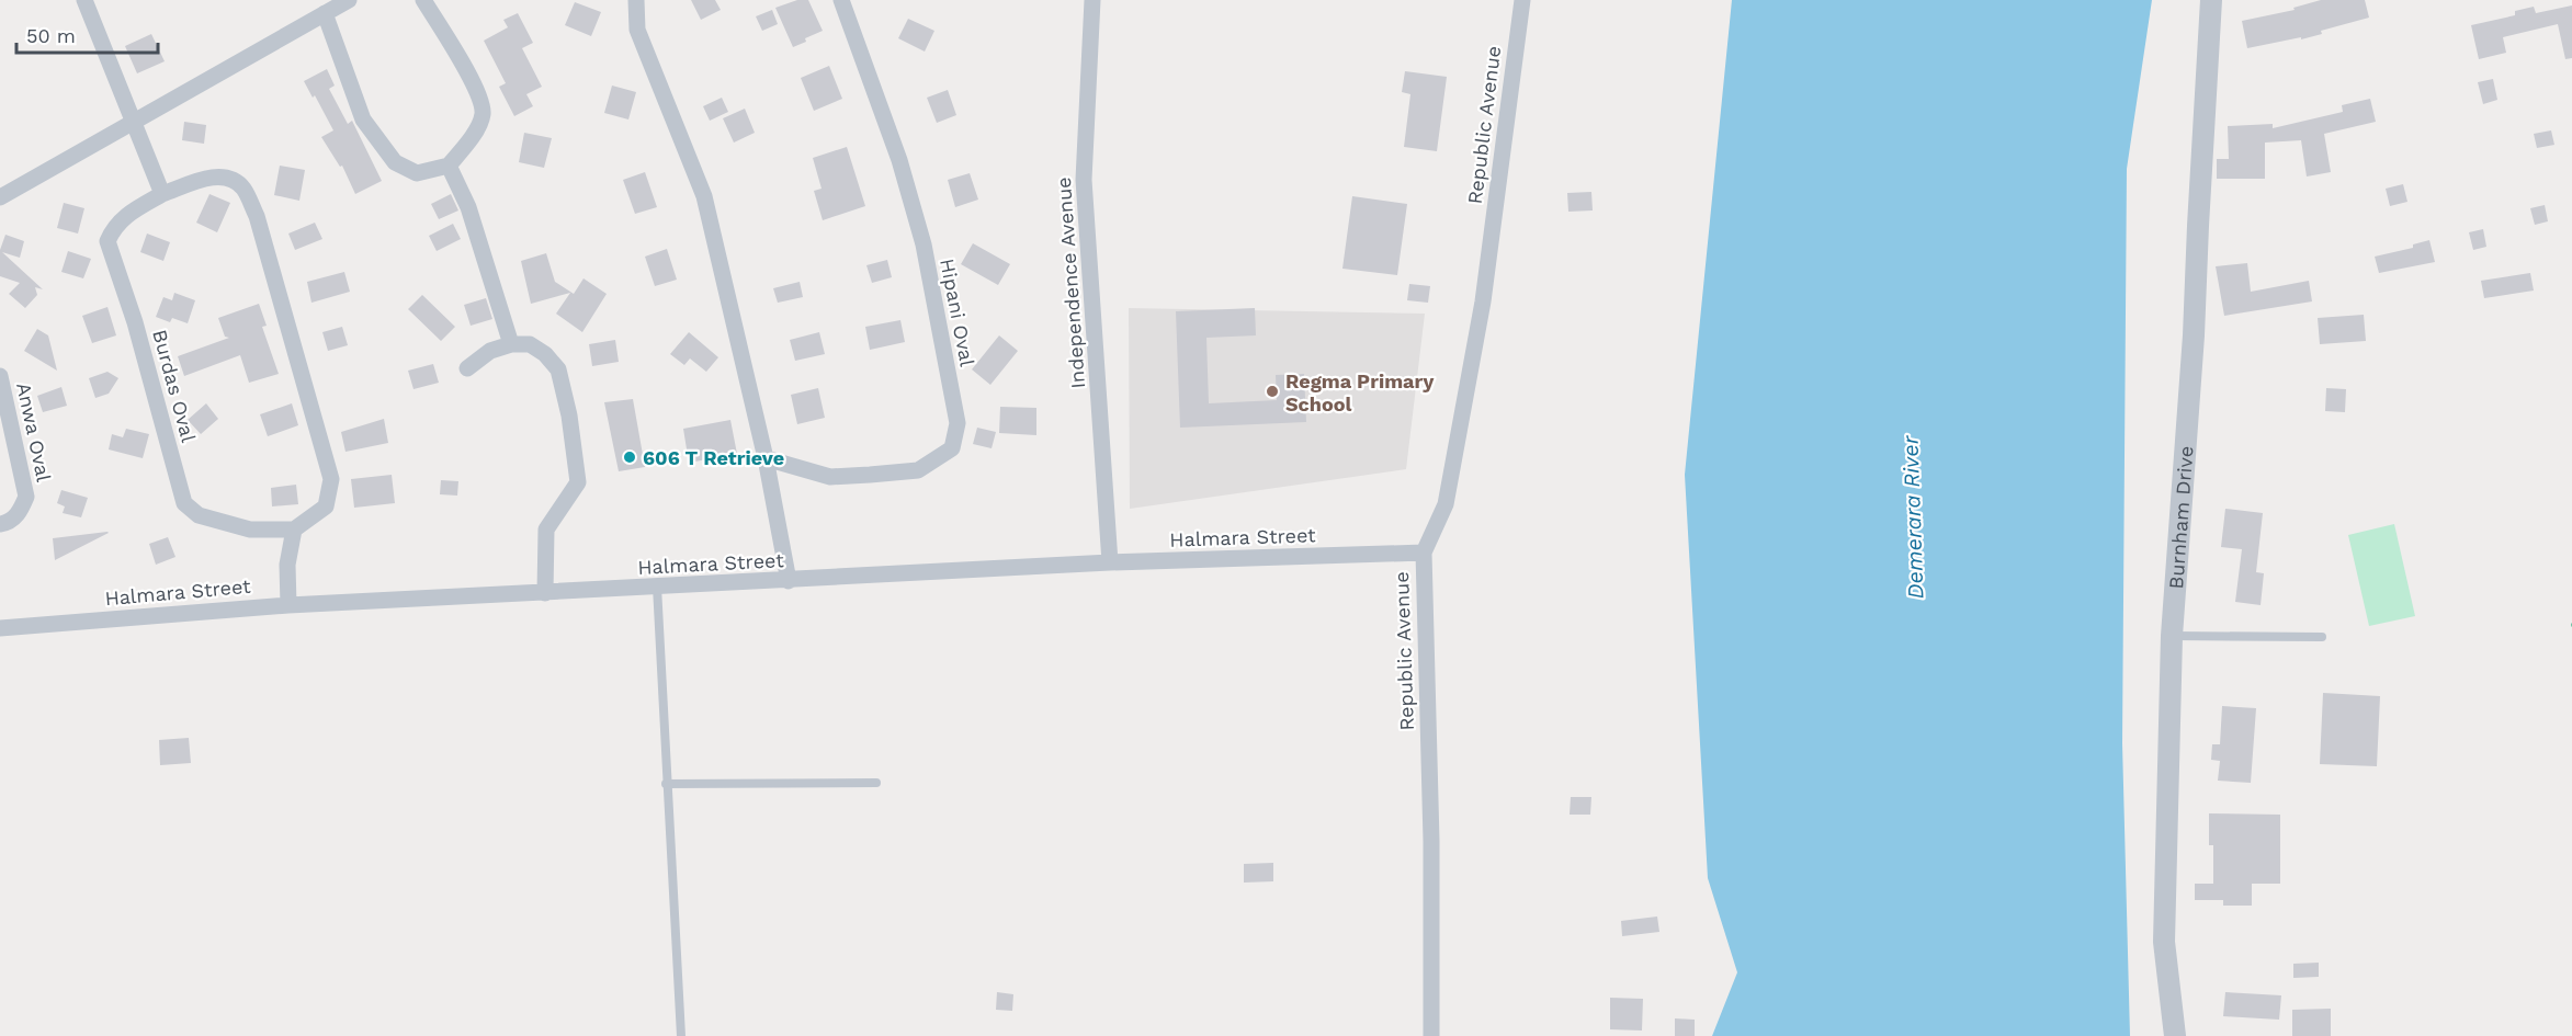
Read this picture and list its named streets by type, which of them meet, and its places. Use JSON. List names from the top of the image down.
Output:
{
  "streets": {
    "street": [
      "Republic Avenue",
      "Independence Avenue",
      "Hipani Oval",
      "Burdas Oval",
      "Anwa Oval",
      "Burnham Drive",
      "Halmara Street"
    ]
  },
  "crossings": [
    ["Republic Avenue", "Halmara Street"],
    ["Independence Avenue", "Halmara Street"]
  ],
  "water": ["Demerara River"],
  "places": ["Regma Primary School", "606 T Retrieve"],
  "scale_bar": "50 m"
}
